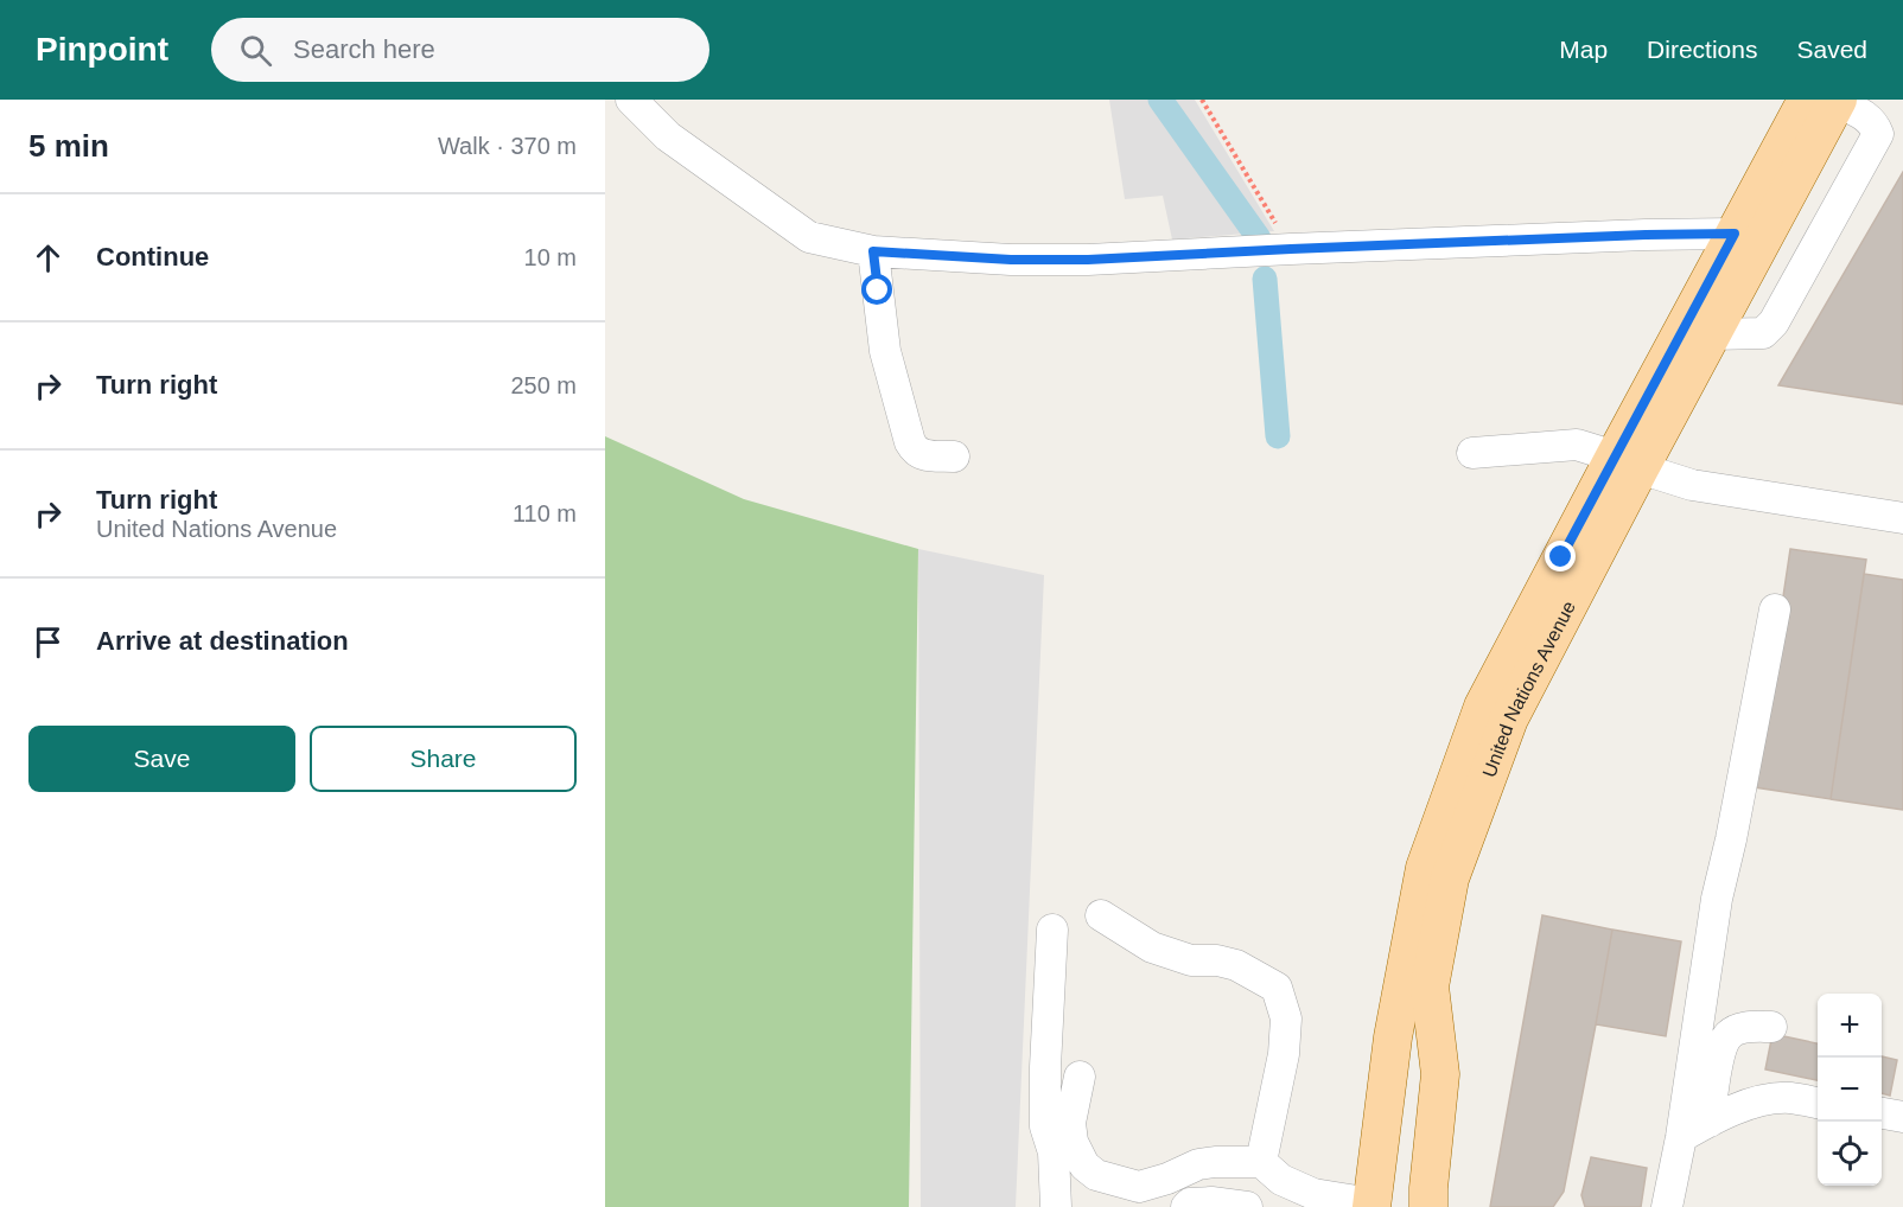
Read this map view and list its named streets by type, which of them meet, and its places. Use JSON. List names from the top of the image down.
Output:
{
  "streets": {
    "main road": ["United Nations Avenue"]
  },
  "page": {
    "header": "Pinpoint",
    "search": "Search here",
    "nav": ["Map", "Directions", "Saved"],
    "heading": ["5 min", "Walk · 370 m"],
    "list": [
      ["Continue", "10 m"],
      ["Turn right", "250 m"],
      ["Turn right", "United Nations Avenue", "110 m"],
      "Arrive at destination"
    ],
    "buttons": ["Save", "Share"],
    "map_buttons": ["+", "−"]
  }
}
